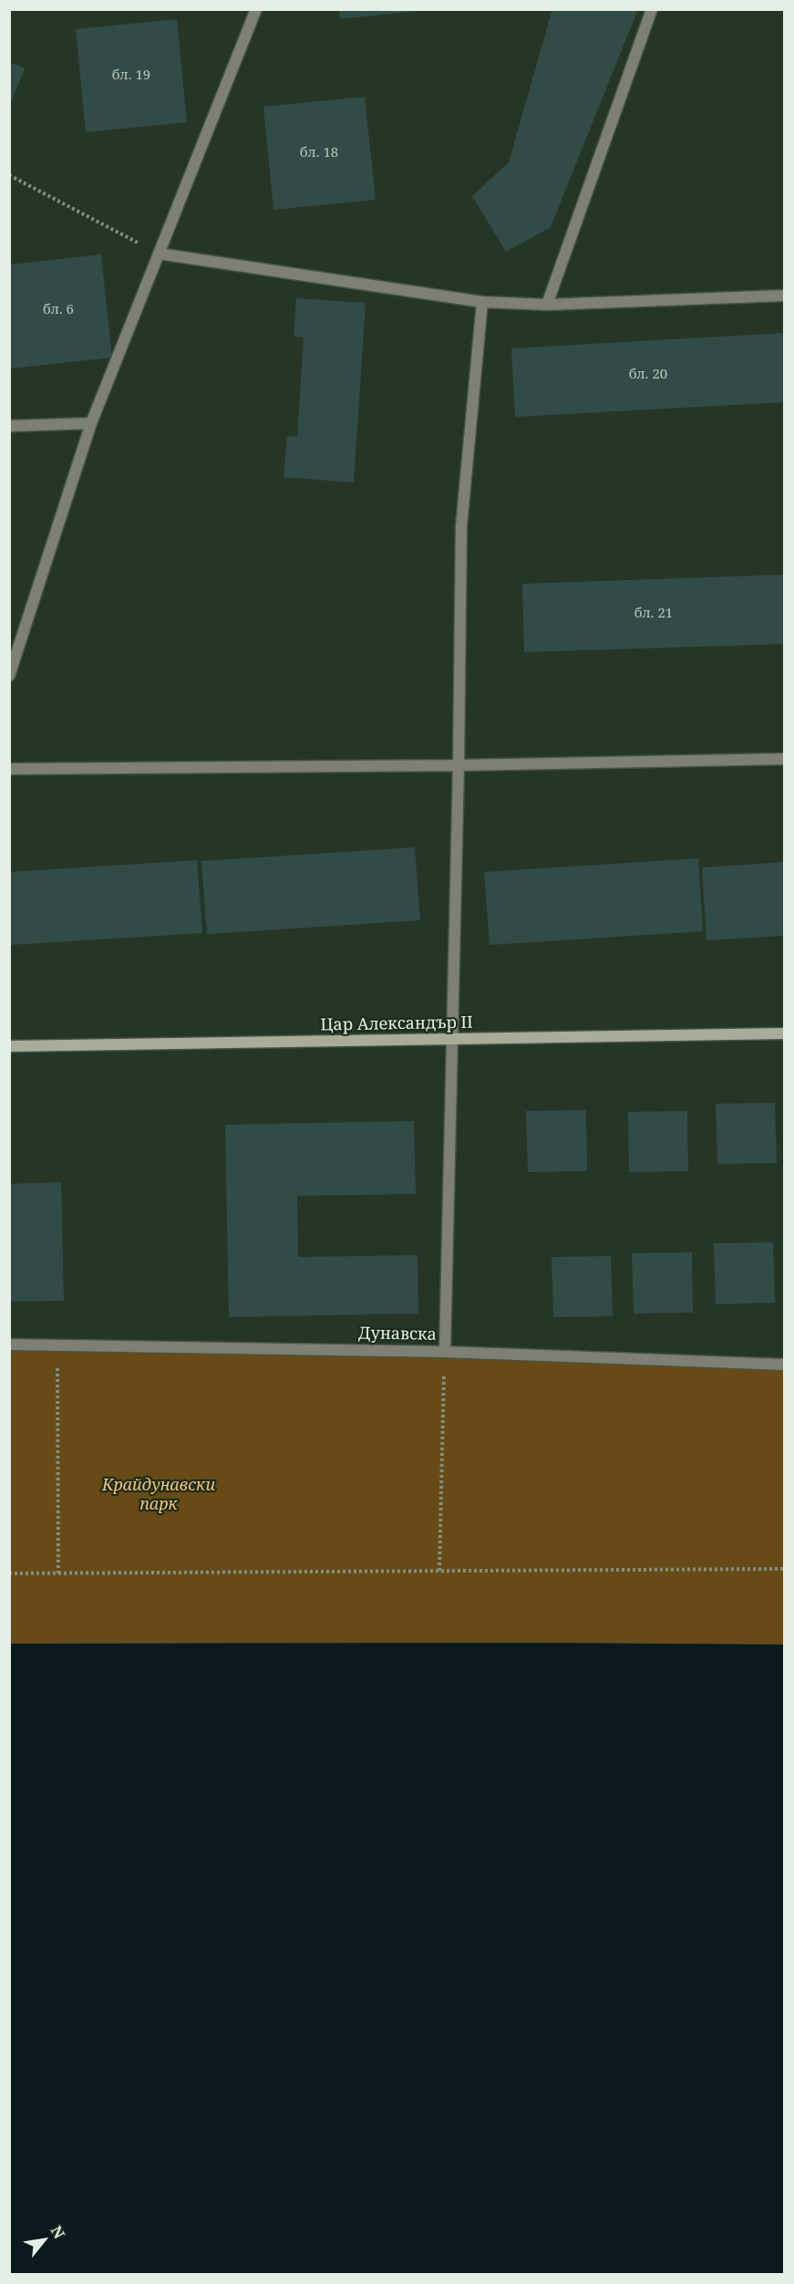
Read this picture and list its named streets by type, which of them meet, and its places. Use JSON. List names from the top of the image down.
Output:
{
  "streets": {
    "street": ["Цар Александър II", "Дунавска"]
  },
  "parks": ["Крайдунавски парк"],
  "house_numbers": [
    "бл. 19",
    "бл. 18",
    "бл. 6",
    "бл. 20",
    "бл. 21"
  ],
  "north": "top right"
}
